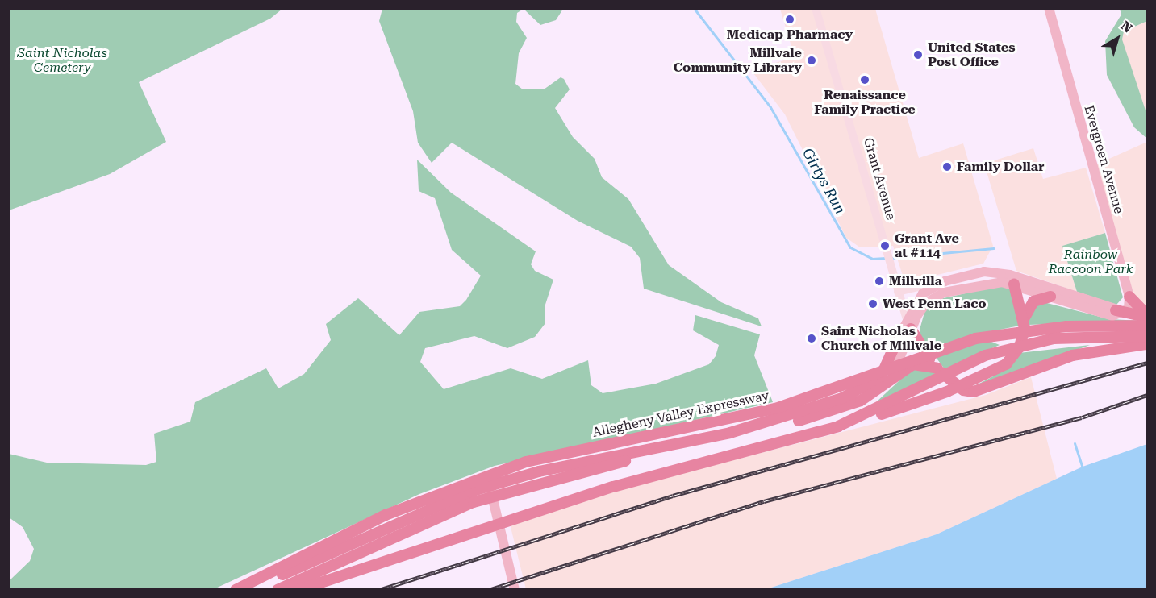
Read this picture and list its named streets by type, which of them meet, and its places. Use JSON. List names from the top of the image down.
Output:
{
  "streets": {
    "highway": ["Allegheny Valley Expressway"],
    "main road": ["Evergreen Avenue", "Grant Avenue"]
  },
  "water": ["Girtys Run"],
  "parks": ["Saint Nicholas Cemetery", "Rainbow Raccoon Park"],
  "places": [
    "Medicap Pharmacy",
    "United States Post Office",
    "Millvale Community Library",
    "Renaissance Family Practice",
    "Family Dollar",
    "Grant Ave at #114",
    "Millvilla",
    "West Penn Laco",
    "Saint Nicholas Church of Millvale"
  ],
  "north": "top right"
}
